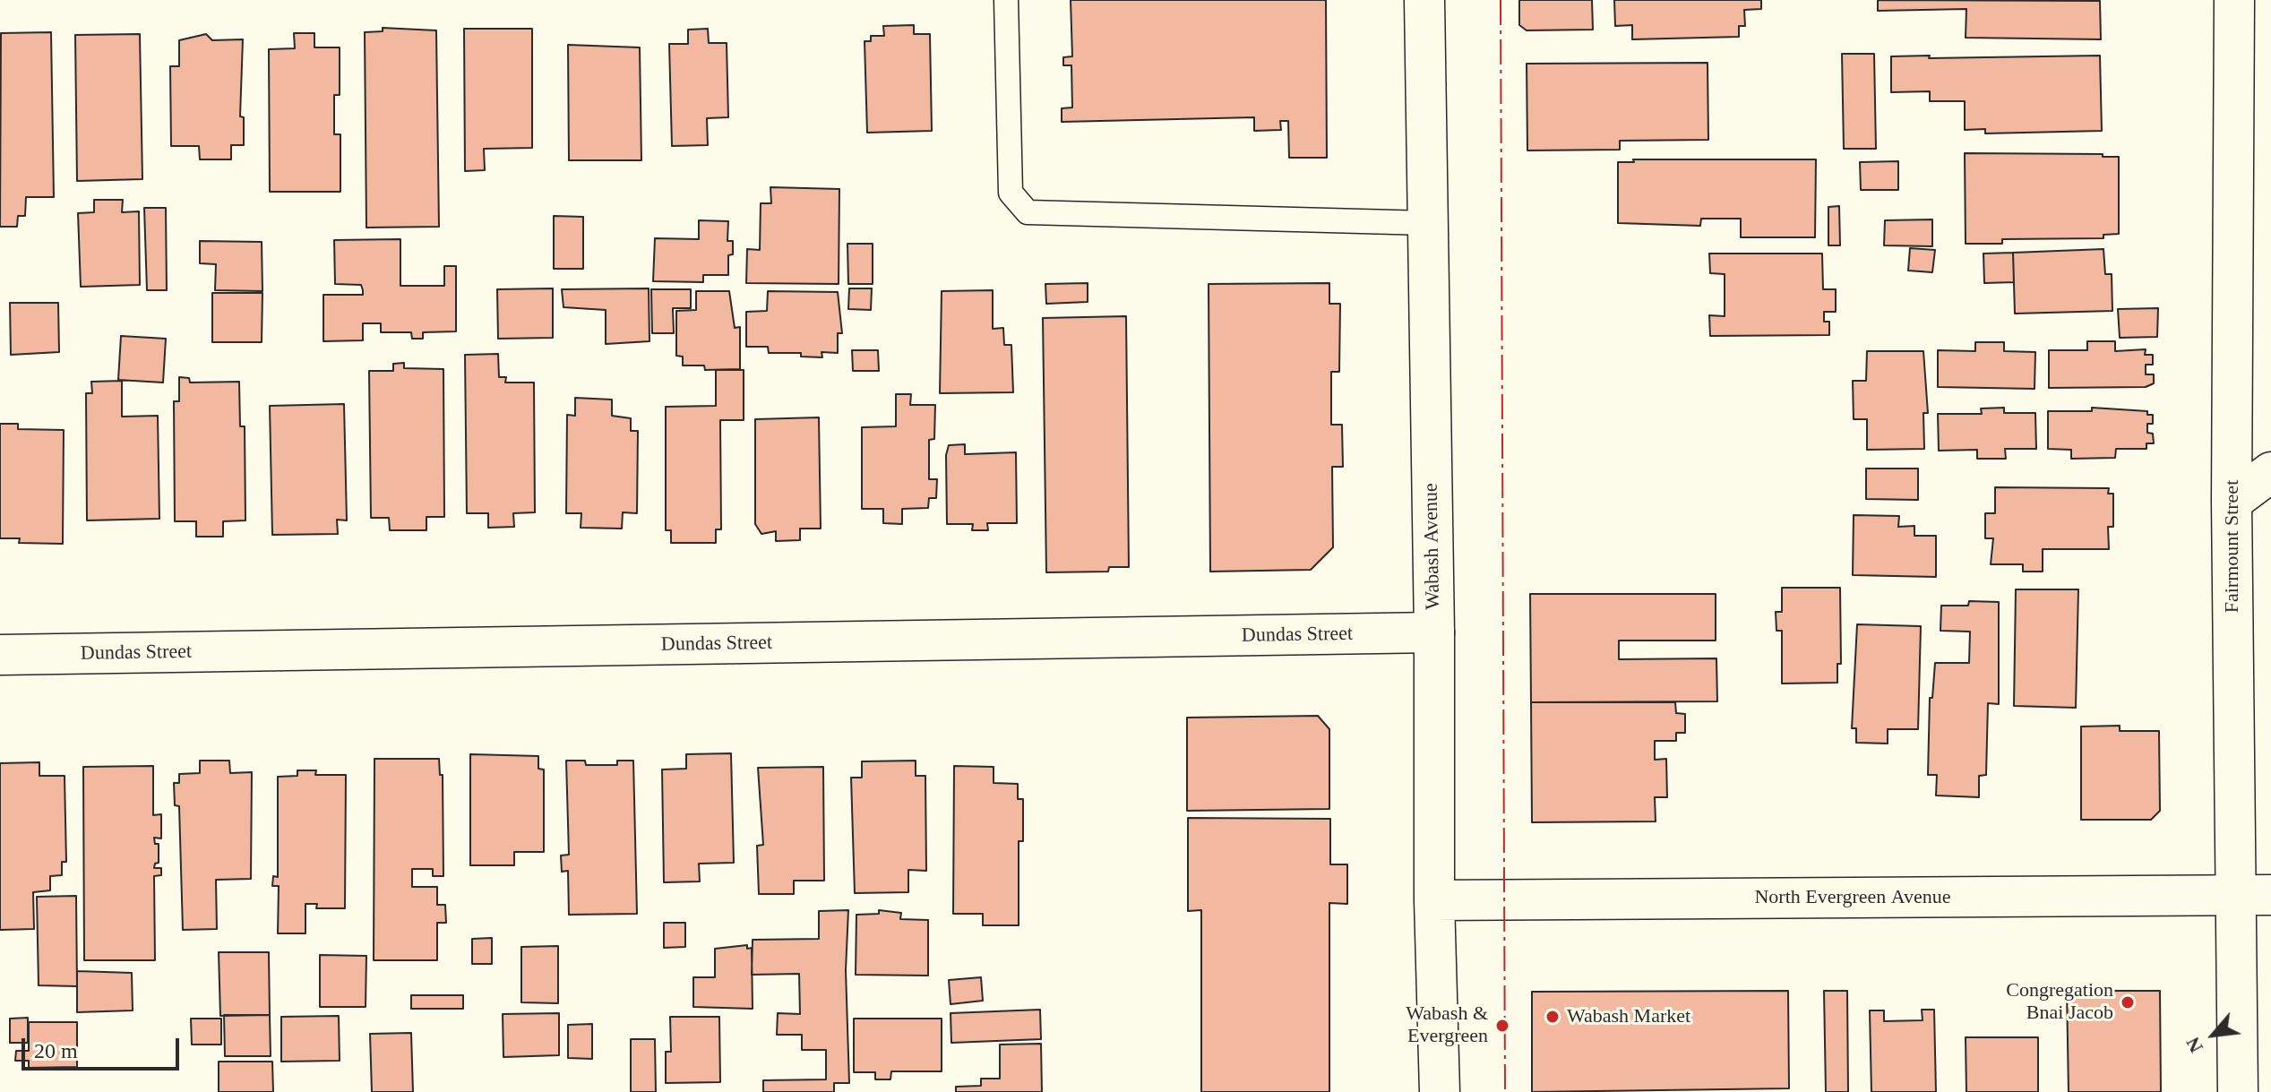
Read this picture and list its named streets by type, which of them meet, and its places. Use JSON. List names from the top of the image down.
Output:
{
  "streets": {
    "street": [
      "Wabash Avenue",
      "Fairmount Street",
      "Dundas Street",
      "North Evergreen Avenue"
    ]
  },
  "crossings": [
    ["Wabash Avenue", "Dundas Street"],
    ["Wabash Avenue", "North Evergreen Avenue"],
    ["Fairmount Street", "North Evergreen Avenue"]
  ],
  "places": ["Congregation Bnai Jacob", "Wabash Market", "Wabash & Evergreen"],
  "scale_bar": "20 m",
  "north": "bottom left"
}
